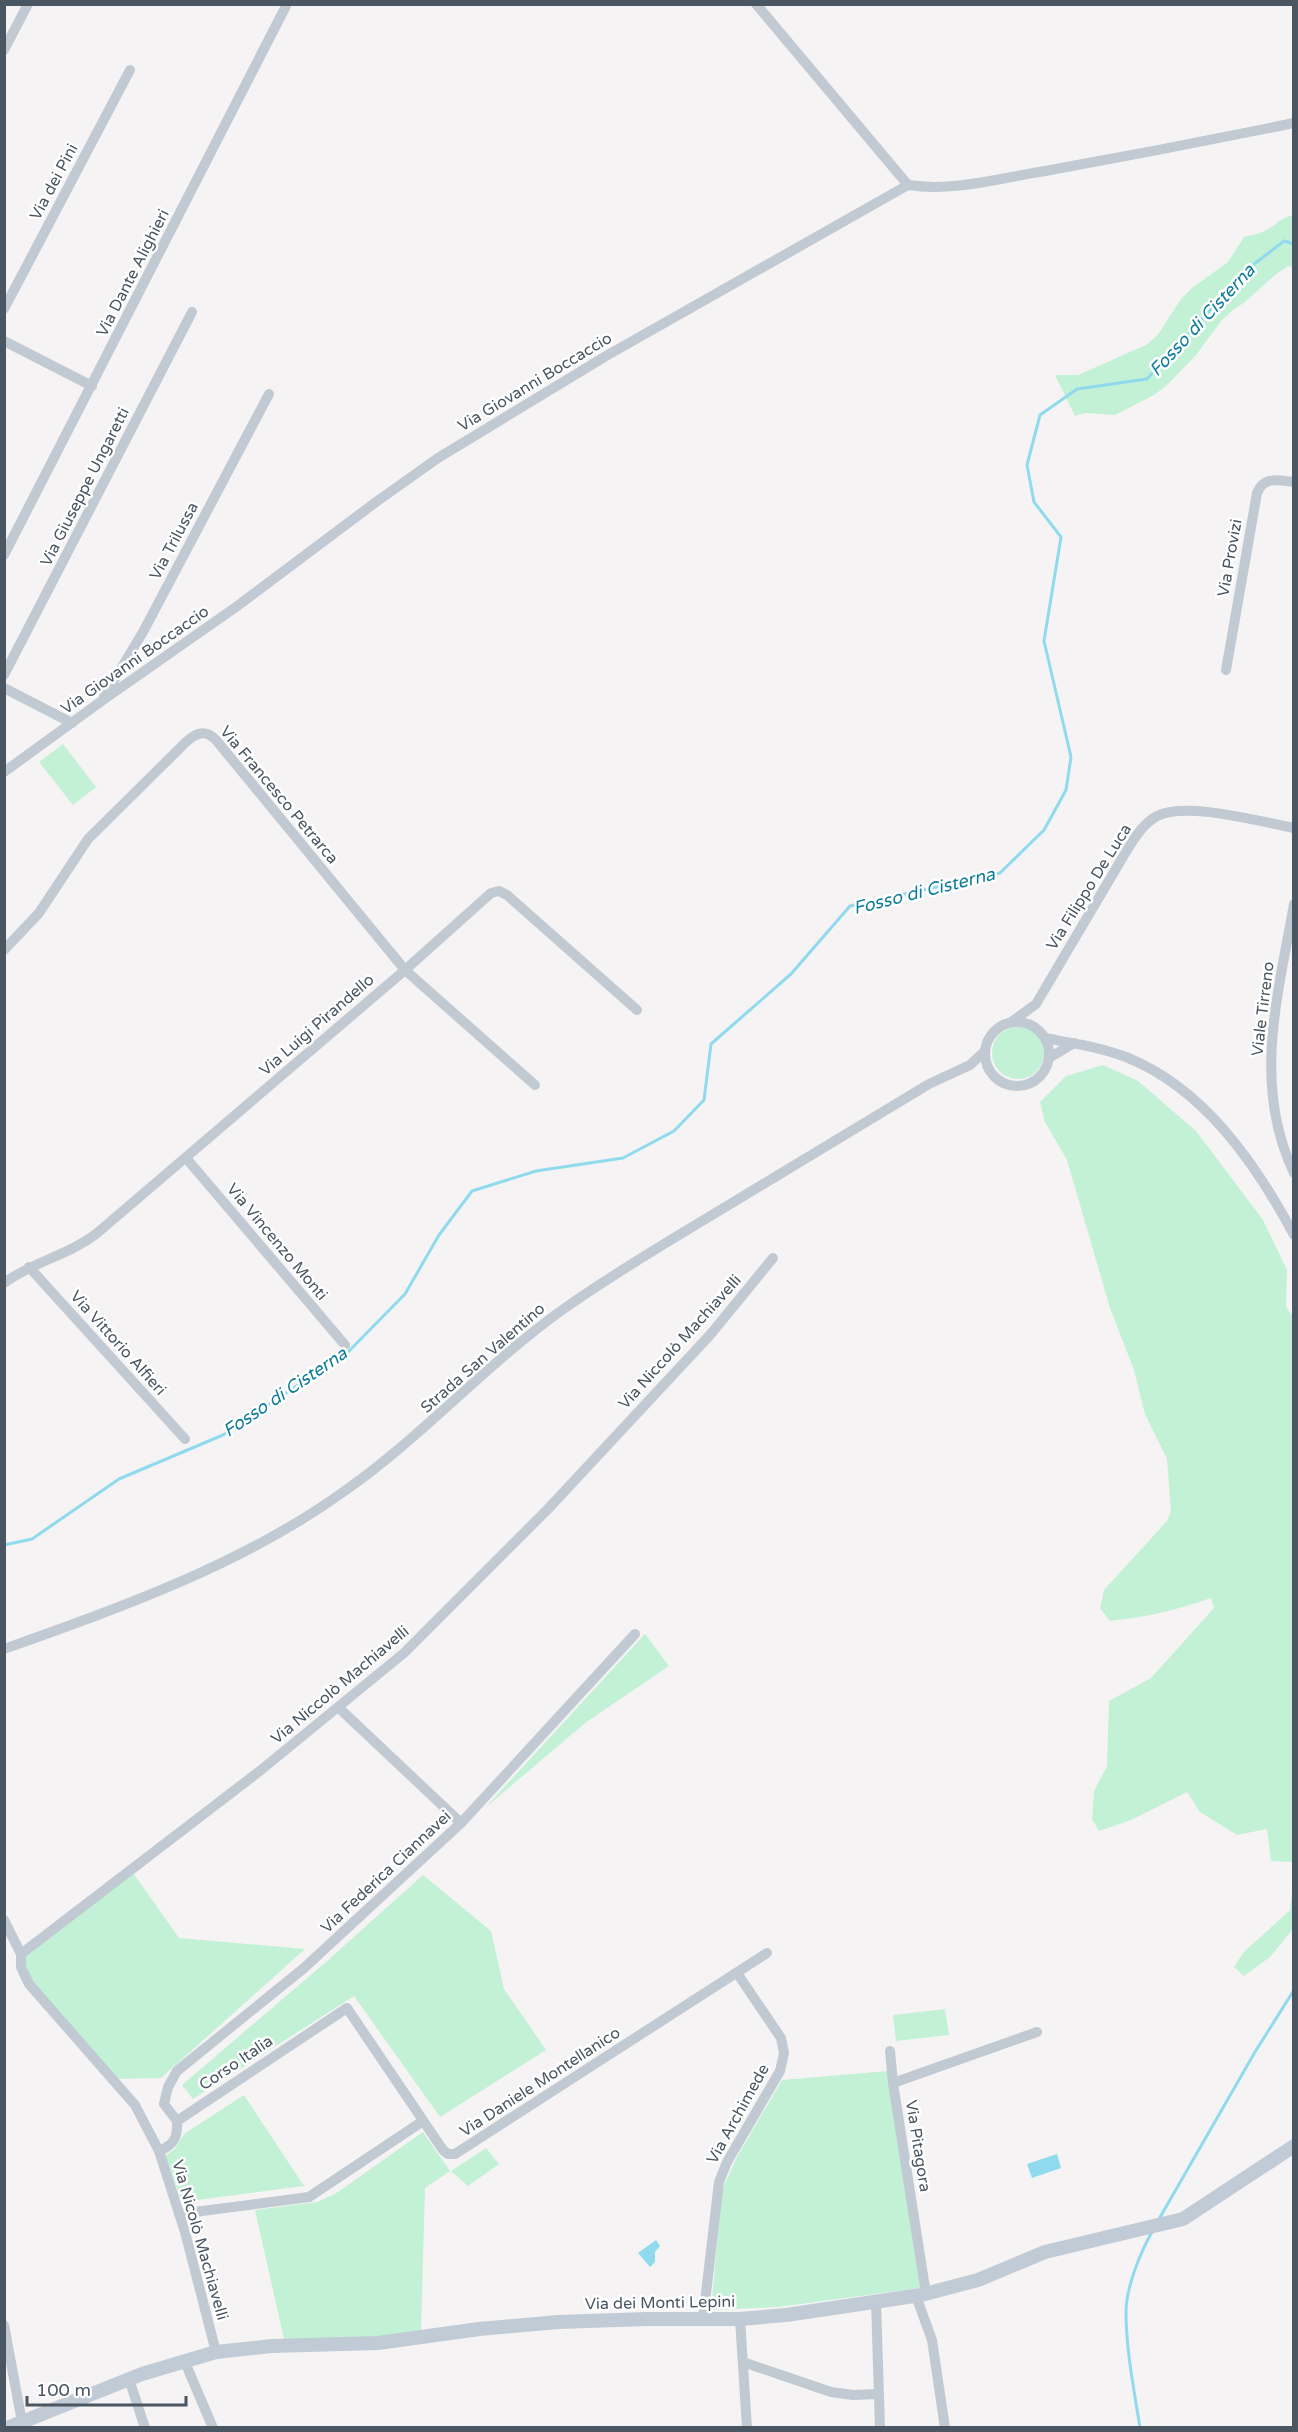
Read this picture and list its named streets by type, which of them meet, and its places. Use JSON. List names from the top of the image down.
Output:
{
  "streets": {
    "street": [
      "Via dei Pini",
      "Via Dante Alighieri",
      "Via Giovanni Boccaccio",
      "Via Giuseppe Ungaretti",
      "Via Trilussa",
      "Via Provizi",
      "Via Francesco Petrarca",
      "Via Filippo De Luca",
      "Viale Tirreno",
      "Via Luigi Pirandello",
      "Via Vincenzo Monti",
      "Via Niccolò Machiavelli",
      "Via Vittorio Alfieri",
      "Strada San Valentino",
      "Via Federica Ciannavei",
      "Corso Italia",
      "Via Daniele Montellanico",
      "Via Archimede",
      "Via Pitagora",
      "Via Nicolò Machiavelli",
      "Via dei Monti Lepini"
    ]
  },
  "crossings": [
    ["Via Giovanni Boccaccio", "Via Trilussa"],
    ["Via Francesco Petrarca", "Via Luigi Pirandello"],
    ["Via Luigi Pirandello", "Via Vincenzo Monti"],
    ["Via Luigi Pirandello", "Via Vittorio Alfieri"],
    ["Via Niccolò Machiavelli", "Via Nicolò Machiavelli"],
    ["Via Federica Ciannavei", "Corso Italia"],
    ["Corso Italia", "Via Daniele Montellanico"],
    ["Via Daniele Montellanico", "Via Archimede"],
    ["Via Archimede", "Via dei Monti Lepini"],
    ["Via Pitagora", "Via dei Monti Lepini"],
    ["Via Nicolò Machiavelli", "Via dei Monti Lepini"]
  ],
  "water": ["Fosso di Cisterna"],
  "scale_bar": "100 m"
}
